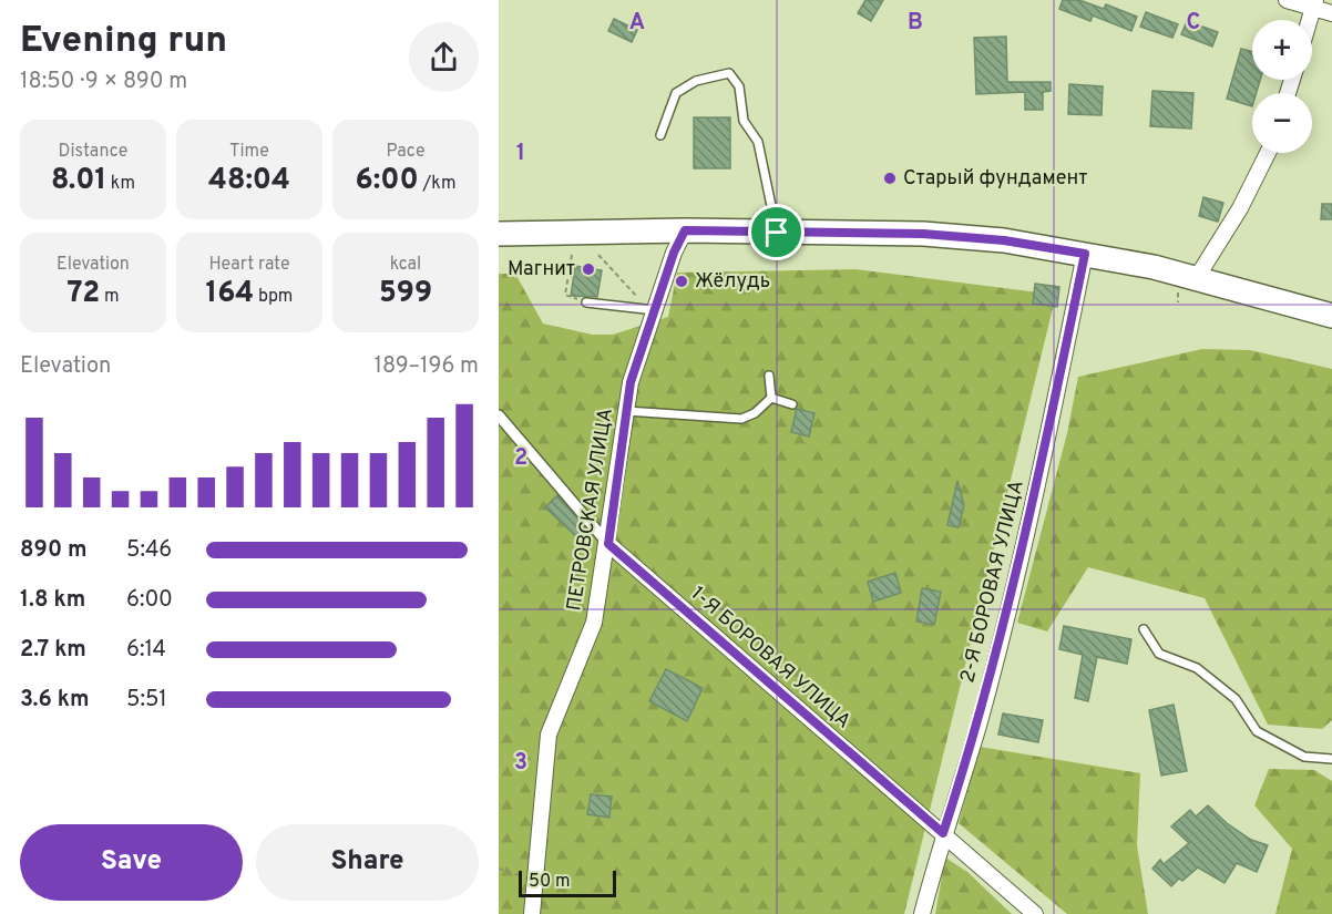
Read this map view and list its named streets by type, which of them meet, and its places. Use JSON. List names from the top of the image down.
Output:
{
  "streets": {
    "street": ["ПЕТРОВСКАЯ УЛИЦА", "2-Я БОРОВАЯ УЛИЦА", "1-Я БОРОВАЯ УЛИЦА"]
  },
  "crossings": [
    ["ПЕТРОВСКАЯ УЛИЦА", "1-Я БОРОВАЯ УЛИЦА"],
    ["2-Я БОРОВАЯ УЛИЦА", "1-Я БОРОВАЯ УЛИЦА"]
  ],
  "places": ["Старый фундамент", "Магнит", "Жёлудь"],
  "scale_bar": "50 m",
  "page": {
    "heading": ["Evening run", "18:50 · 9 × 890 m"],
    "map_buttons": ["+", "−"],
    "stats": [
      ["Distance", "8.01 km"],
      ["Time", "48:04"],
      ["Pace", "6:00 /km"],
      ["Elevation", "72 m"],
      ["Heart rate", "164 bpm"],
      ["kcal", "599"]
    ],
    "chart": ["Elevation", "189–196 m"],
    "list": [
      {
        "name": "890 m",
        "note": "5:46"
      },
      {
        "name": "1.8 km",
        "note": "6:00"
      },
      {
        "name": "2.7 km",
        "note": "6:14"
      },
      {
        "name": "3.6 km",
        "note": "5:51"
      }
    ],
    "buttons": ["Save", "Share"],
    "scale": "50 m"
  },
  "grid": {
    "columns": ["A", "B", "C"],
    "rows": ["1", "2", "3"]
  }
}
